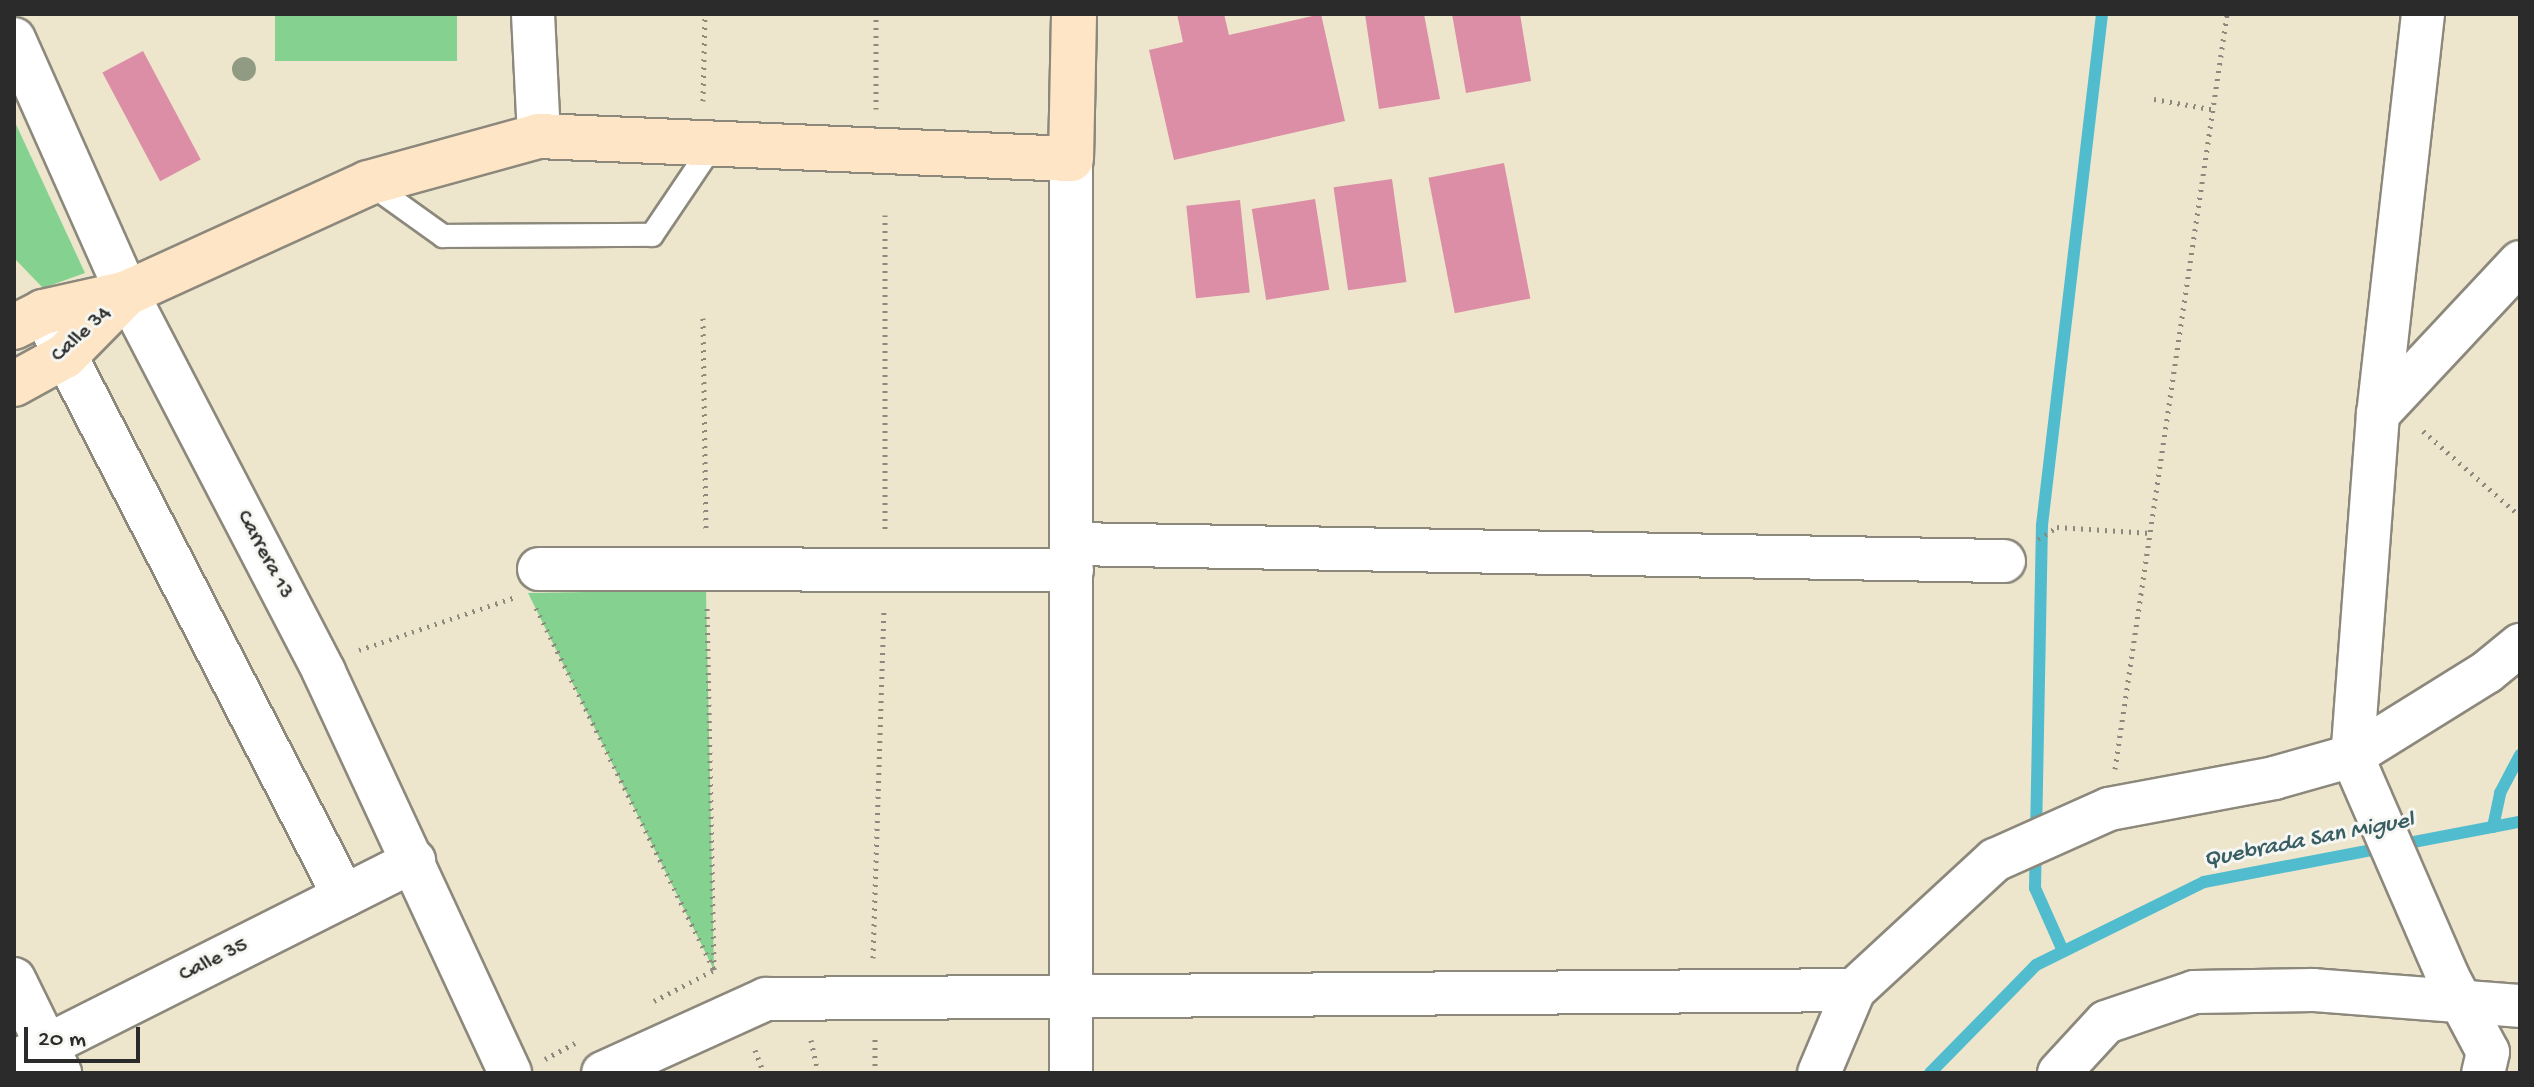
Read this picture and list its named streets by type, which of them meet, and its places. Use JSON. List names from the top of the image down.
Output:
{
  "streets": {
    "street": ["Calle 34", "Carrera 13", "Calle 35"]
  },
  "crossings": [
    ["Calle 34", "Carrera 13"],
    ["Carrera 13", "Calle 35"]
  ],
  "water": ["Quebrada San Miguel"],
  "scale_bar": "20 m"
}
